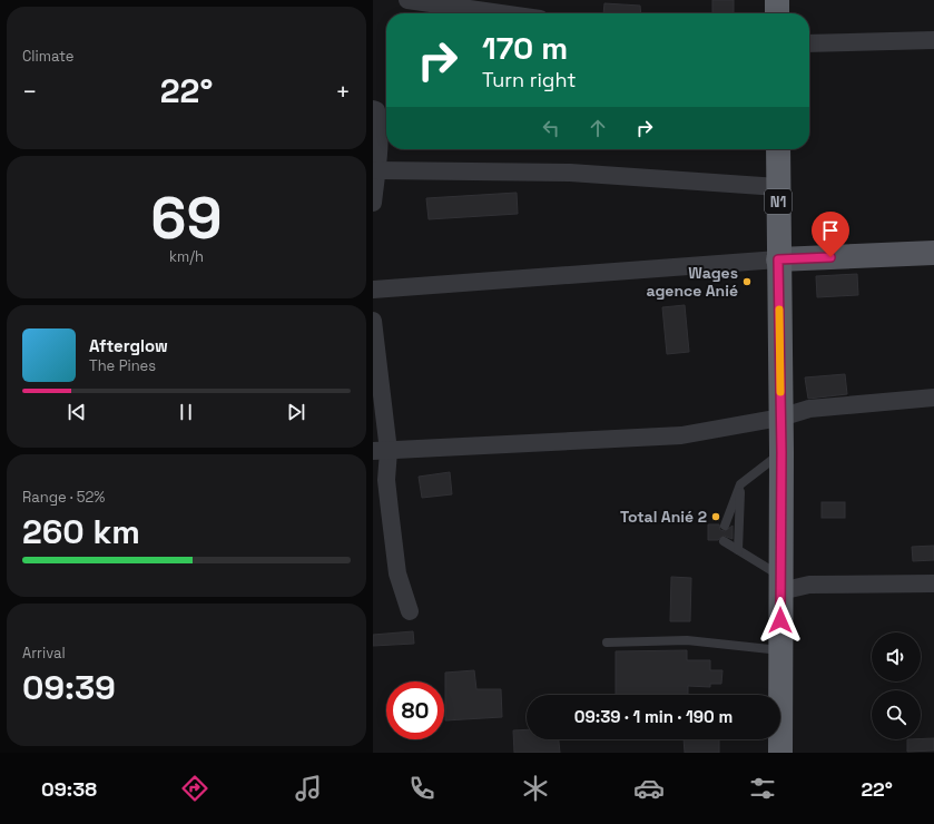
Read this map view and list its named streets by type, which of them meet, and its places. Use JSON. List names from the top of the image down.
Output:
{
  "streets": {
    "highway": ["N1"]
  },
  "places": ["Wages agence Anié", "Total Anié 2"],
  "page": {
    "tile": [
      "Climate",
      ["69", "km/h"],
      ["Range · 52%", "260 km"],
      ["Arrival", "09:39"]
    ],
    "turn": ["170 m", "Turn right"],
    "heat": ["−", "22°", "+"],
    "song": ["Afterglow", "The Pines"],
    "limit": "80",
    "trip": "09:39 · 1 min · 190 m",
    "tabs": ["09:38", "22°"]
  }
}
